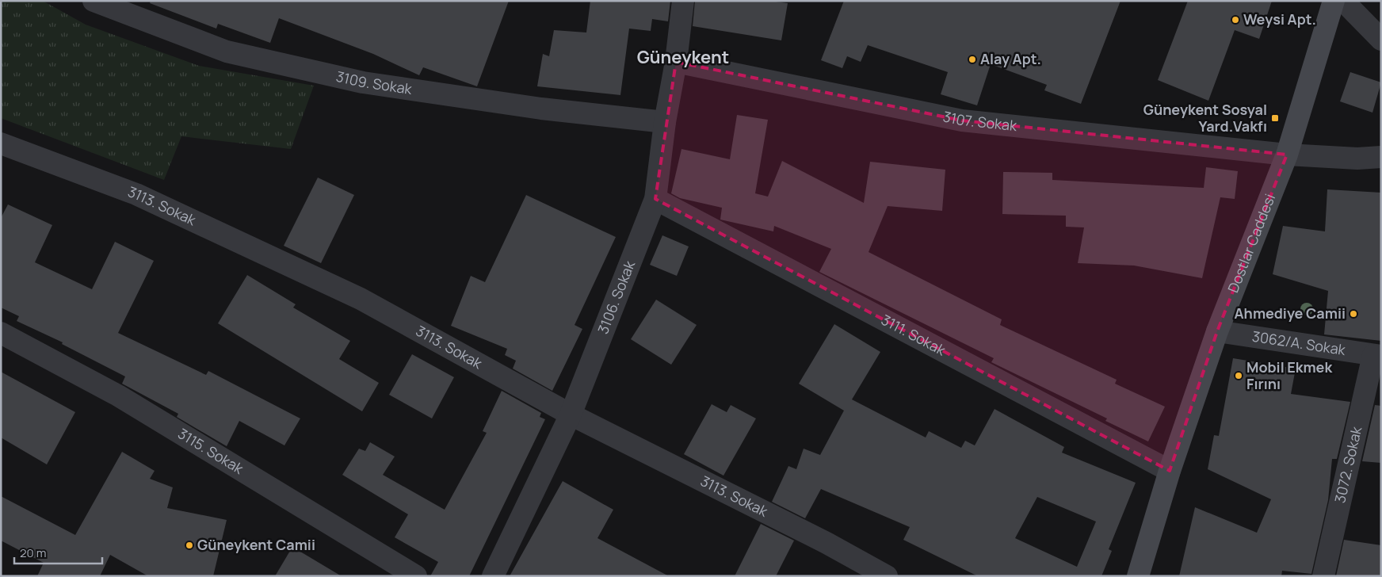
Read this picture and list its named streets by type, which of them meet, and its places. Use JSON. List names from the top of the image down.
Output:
{
  "streets": {
    "main road": ["Dostlar Caddesi"],
    "street": [
      "3109. Sokak",
      "3107. Sokak",
      "3113. Sokak",
      "3106. Sokak",
      "3111. Sokak",
      "3062/A. Sokak",
      "3115. Sokak",
      "3072. Sokak"
    ]
  },
  "crossings": [
    ["3109. Sokak", "3106. Sokak"],
    ["3107. Sokak", "Dostlar Caddesi"],
    ["3107. Sokak", "3106. Sokak"],
    ["3113. Sokak", "3106. Sokak"],
    ["Dostlar Caddesi", "3111. Sokak"],
    ["Dostlar Caddesi", "3062/A. Sokak"],
    ["3106. Sokak", "3111. Sokak"],
    ["3062/A. Sokak", "3072. Sokak"]
  ],
  "districts": ["Güneykent"],
  "places": {
    "other": [
      "Weysi Apt.",
      "Alay Apt.",
      "Ahmediye Camii",
      "Mobil Ekmek Fırını",
      "Güneykent Camii"
    ],
    "transit": ["Güneykent Sosyal Yard.Vakfı"]
  },
  "scale_bar": "20 m"
}
